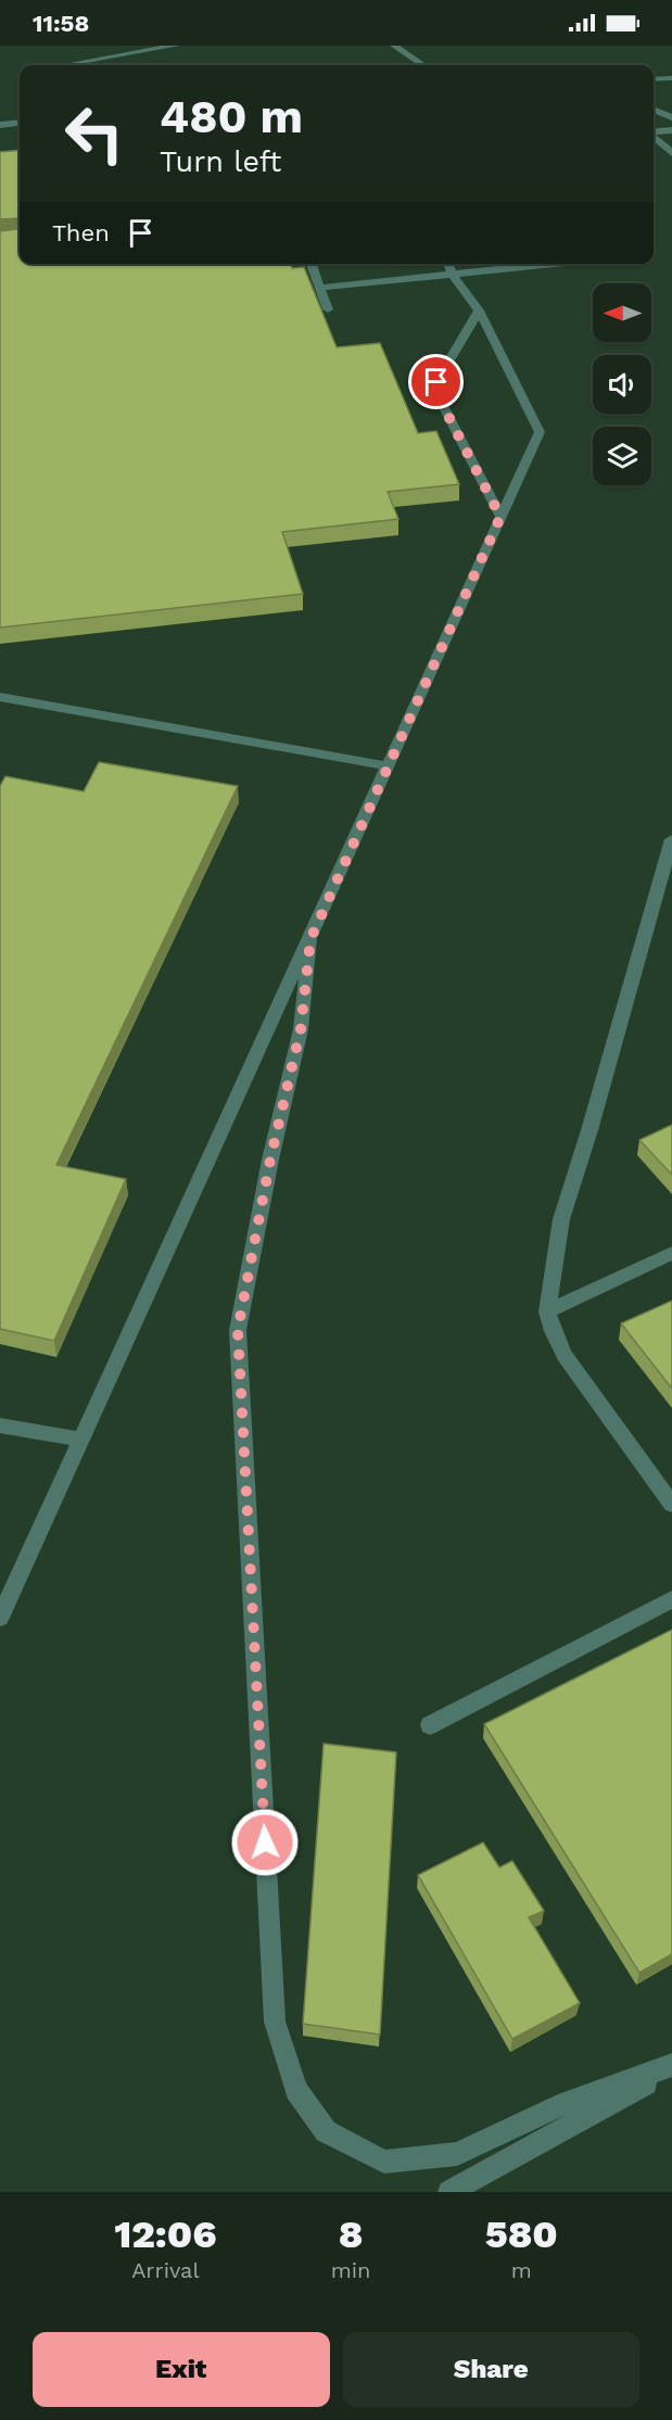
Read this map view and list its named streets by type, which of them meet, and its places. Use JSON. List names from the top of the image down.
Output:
{
  "north": "left",
  "page": {
    "status": "11:58",
    "turn": ["480 m", "Turn left"],
    "then": "Then",
    "eta": [
      "12:06",
      "Arrival",
      "8",
      "min",
      "580",
      "m"
    ],
    "buttons": ["Exit", "Share"]
  }
}
